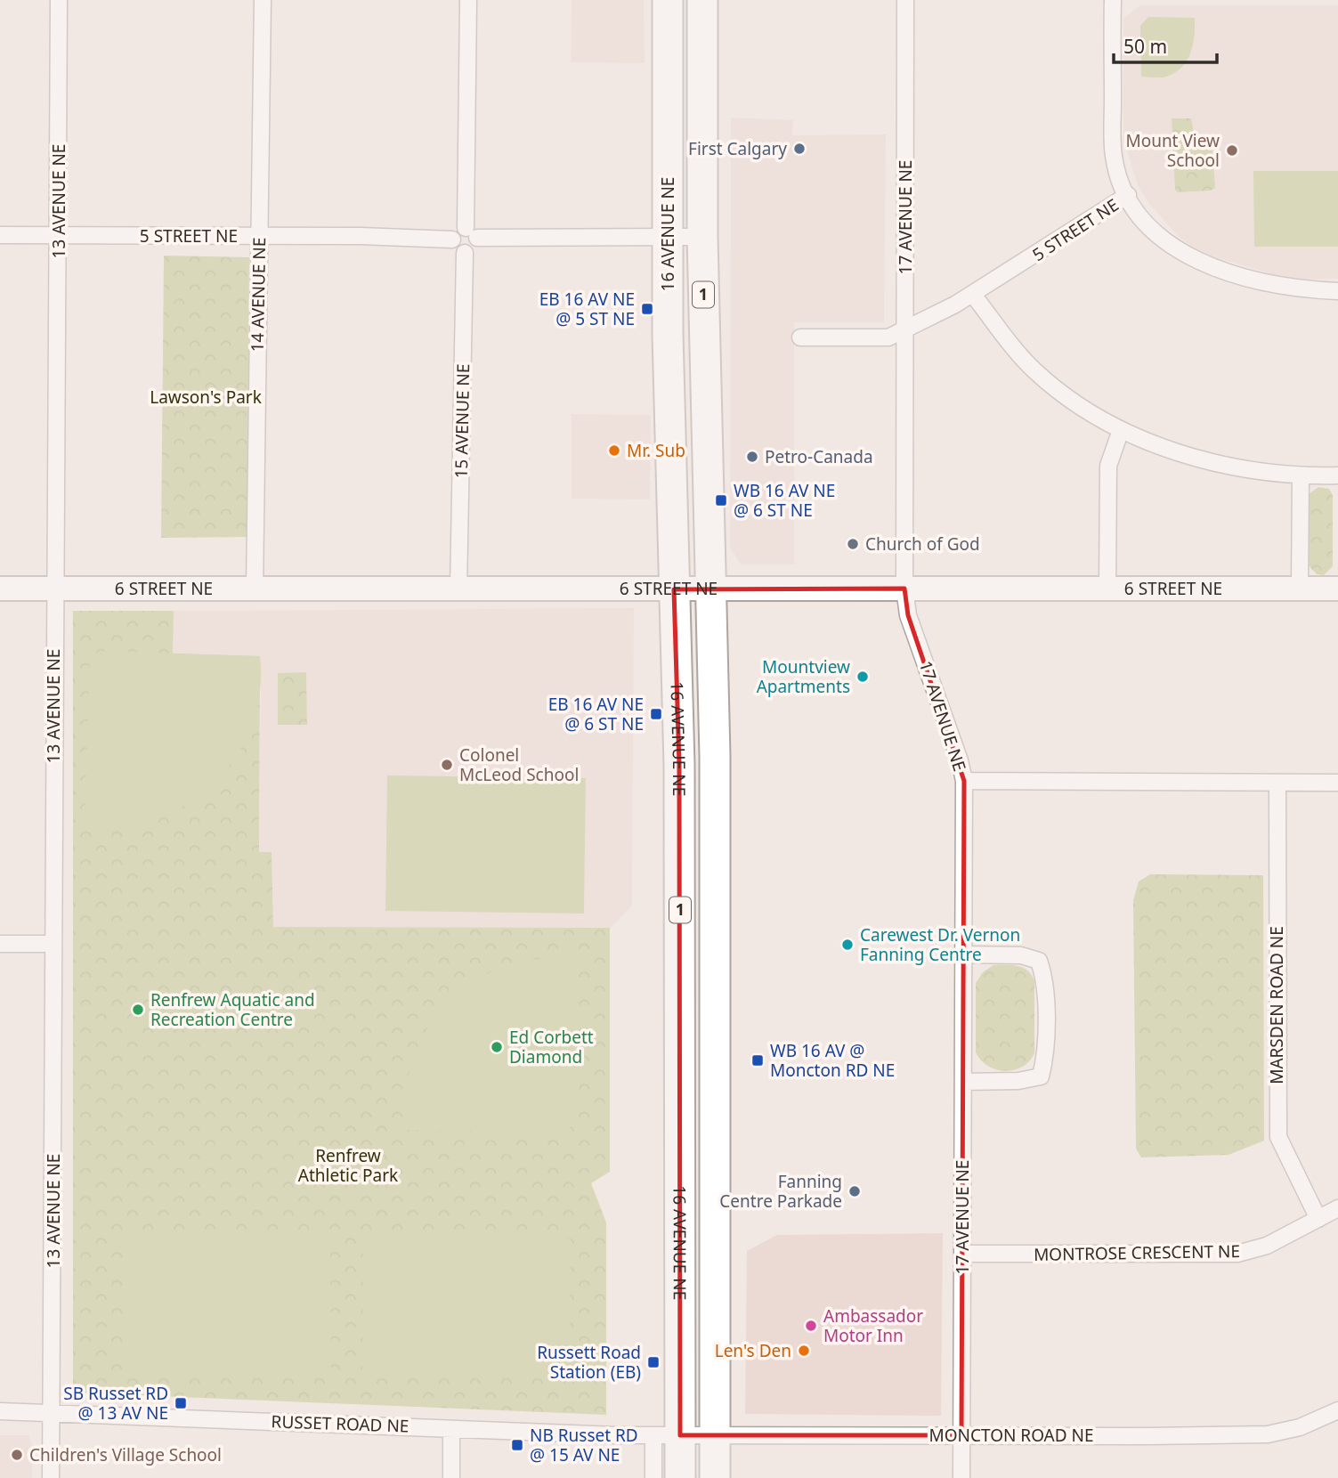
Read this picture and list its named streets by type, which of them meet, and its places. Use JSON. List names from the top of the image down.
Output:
{
  "streets": {
    "highway": ["16 AVENUE NE", "1"],
    "street": [
      "13 AVENUE NE",
      "17 AVENUE NE",
      "5 STREET NE",
      "14 AVENUE NE",
      "15 AVENUE NE",
      "6 STREET NE",
      "MARSDEN ROAD NE",
      "MONTROSE CRESCENT NE",
      "RUSSET ROAD NE",
      "MONCTON ROAD NE"
    ]
  },
  "crossings": [
    ["13 AVENUE NE", "5 STREET NE"],
    ["13 AVENUE NE", "6 STREET NE"],
    ["13 AVENUE NE", "RUSSET ROAD NE"],
    ["17 AVENUE NE", "5 STREET NE"],
    ["17 AVENUE NE", "6 STREET NE"],
    ["17 AVENUE NE", "MONTROSE CRESCENT NE"],
    ["17 AVENUE NE", "MONCTON ROAD NE"],
    ["5 STREET NE", "14 AVENUE NE"],
    ["5 STREET NE", "15 AVENUE NE"],
    ["16 AVENUE NE", "6 STREET NE"],
    ["16 AVENUE NE", "RUSSET ROAD NE"],
    ["16 AVENUE NE", "MONCTON ROAD NE"],
    ["14 AVENUE NE", "6 STREET NE"],
    ["15 AVENUE NE", "6 STREET NE"],
    ["MARSDEN ROAD NE", "MONTROSE CRESCENT NE"],
    ["RUSSET ROAD NE", "MONCTON ROAD NE"]
  ],
  "parks": ["Lawson's Park", "Renfrew Athletic Park"],
  "places": {
    "other": [
      "First Calgary",
      "Mount View School",
      "Mr. Sub",
      "Petro-Canada",
      "Church of God",
      "Mountview Apartments",
      "Colonel McLeod School",
      "Carewest Dr. Vernon Fanning Centre",
      "Renfrew Aquatic and Recreation Centre",
      "Ed Corbett Diamond",
      "Fanning Centre Parkade",
      "Ambassador Motor Inn",
      "Len's Den",
      "Children's Village School"
    ],
    "transit": [
      "EB 16 AV NE @ 5 ST NE",
      "WB 16 AV NE @ 6 ST NE",
      "EB 16 AV NE @ 6 ST NE",
      "WB 16 AV @ Moncton RD NE",
      "Russett Road Station (EB)",
      "SB Russet RD @ 13 AV NE",
      "NB Russet RD @ 15 AV NE"
    ]
  },
  "scale_bar": "50 m"
}
